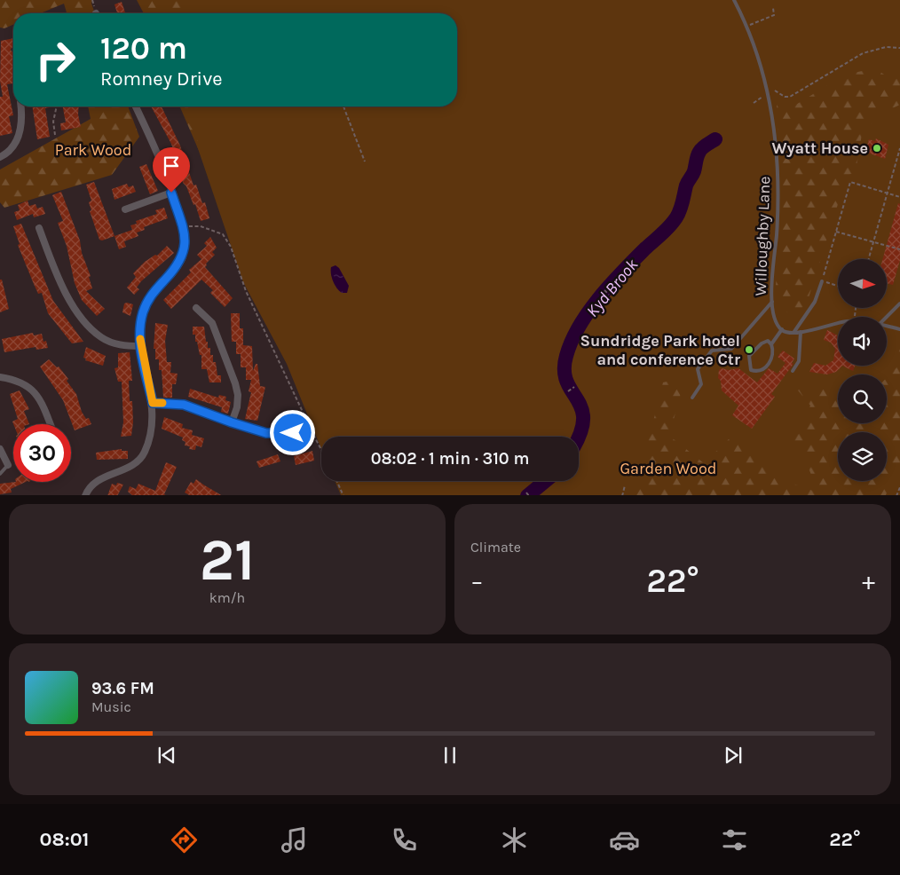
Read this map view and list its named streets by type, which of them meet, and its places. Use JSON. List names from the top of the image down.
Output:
{
  "streets": {
    "lane": ["Willoughby Lane"]
  },
  "water": ["Kyd Brook"],
  "parks": ["Park Wood", "Garden Wood"],
  "places": ["Wyatt House", "Sundridge Park hotel and conference Ctr"],
  "north": "right",
  "page": {
    "turn": ["120 m", "Romney Drive"],
    "limit": "30",
    "trip": "08:02 · 1 min · 310 m",
    "tile": [
      ["21", "km/h"],
      "Climate"
    ],
    "heat": ["−", "22°", "+"],
    "song": ["93.6 FM", "Music"],
    "tabs": ["08:01", "22°"]
  }
}
